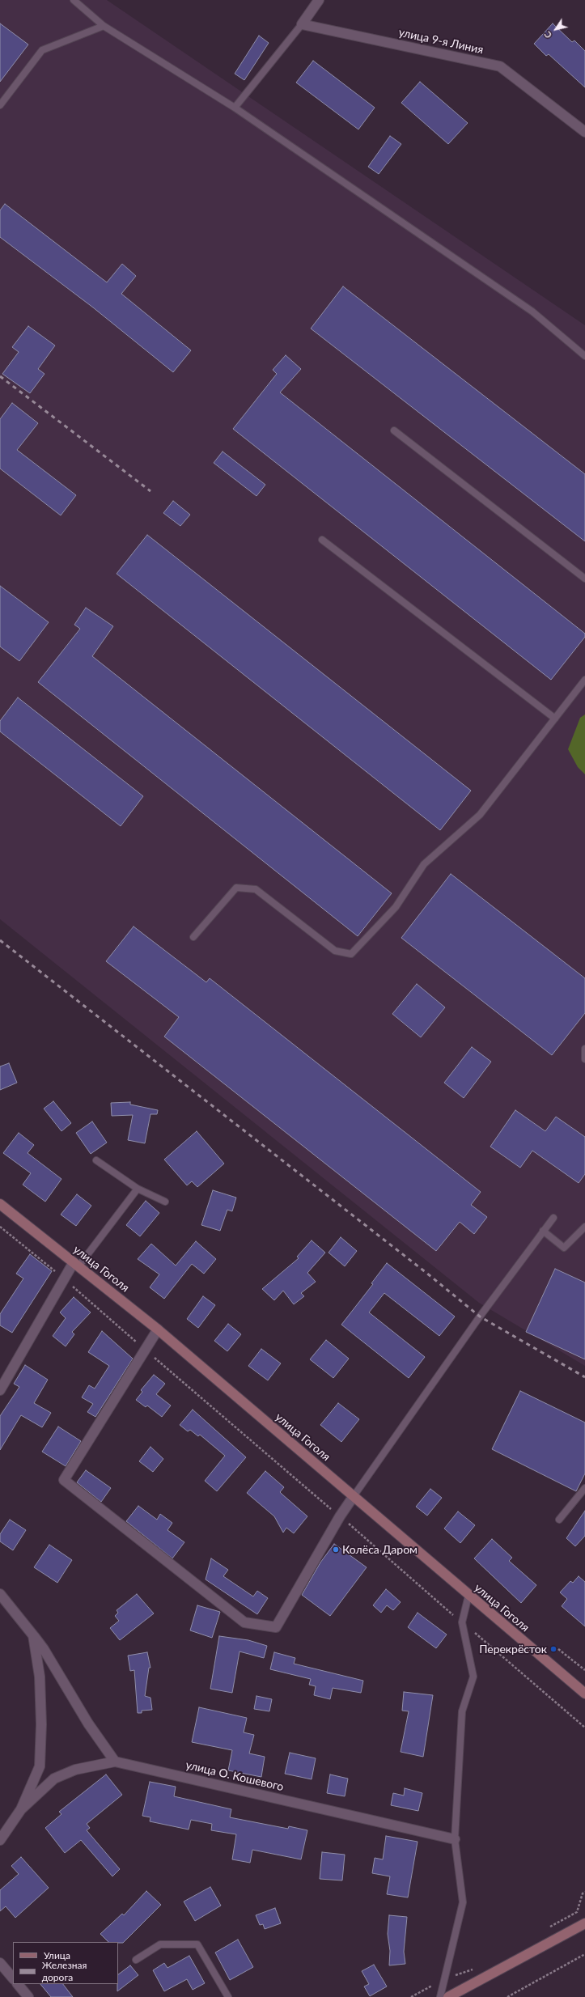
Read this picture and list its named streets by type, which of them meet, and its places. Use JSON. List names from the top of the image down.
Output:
{
  "streets": {
    "main road": ["улица Гоголя"],
    "street": ["улица 9-я Линия", "улица О. Кошевого"]
  },
  "places": ["Колёса Даром", "Перекрёсток"],
  "legend": ["Улица", "Железная дорога"],
  "north": "bottom left"
}
